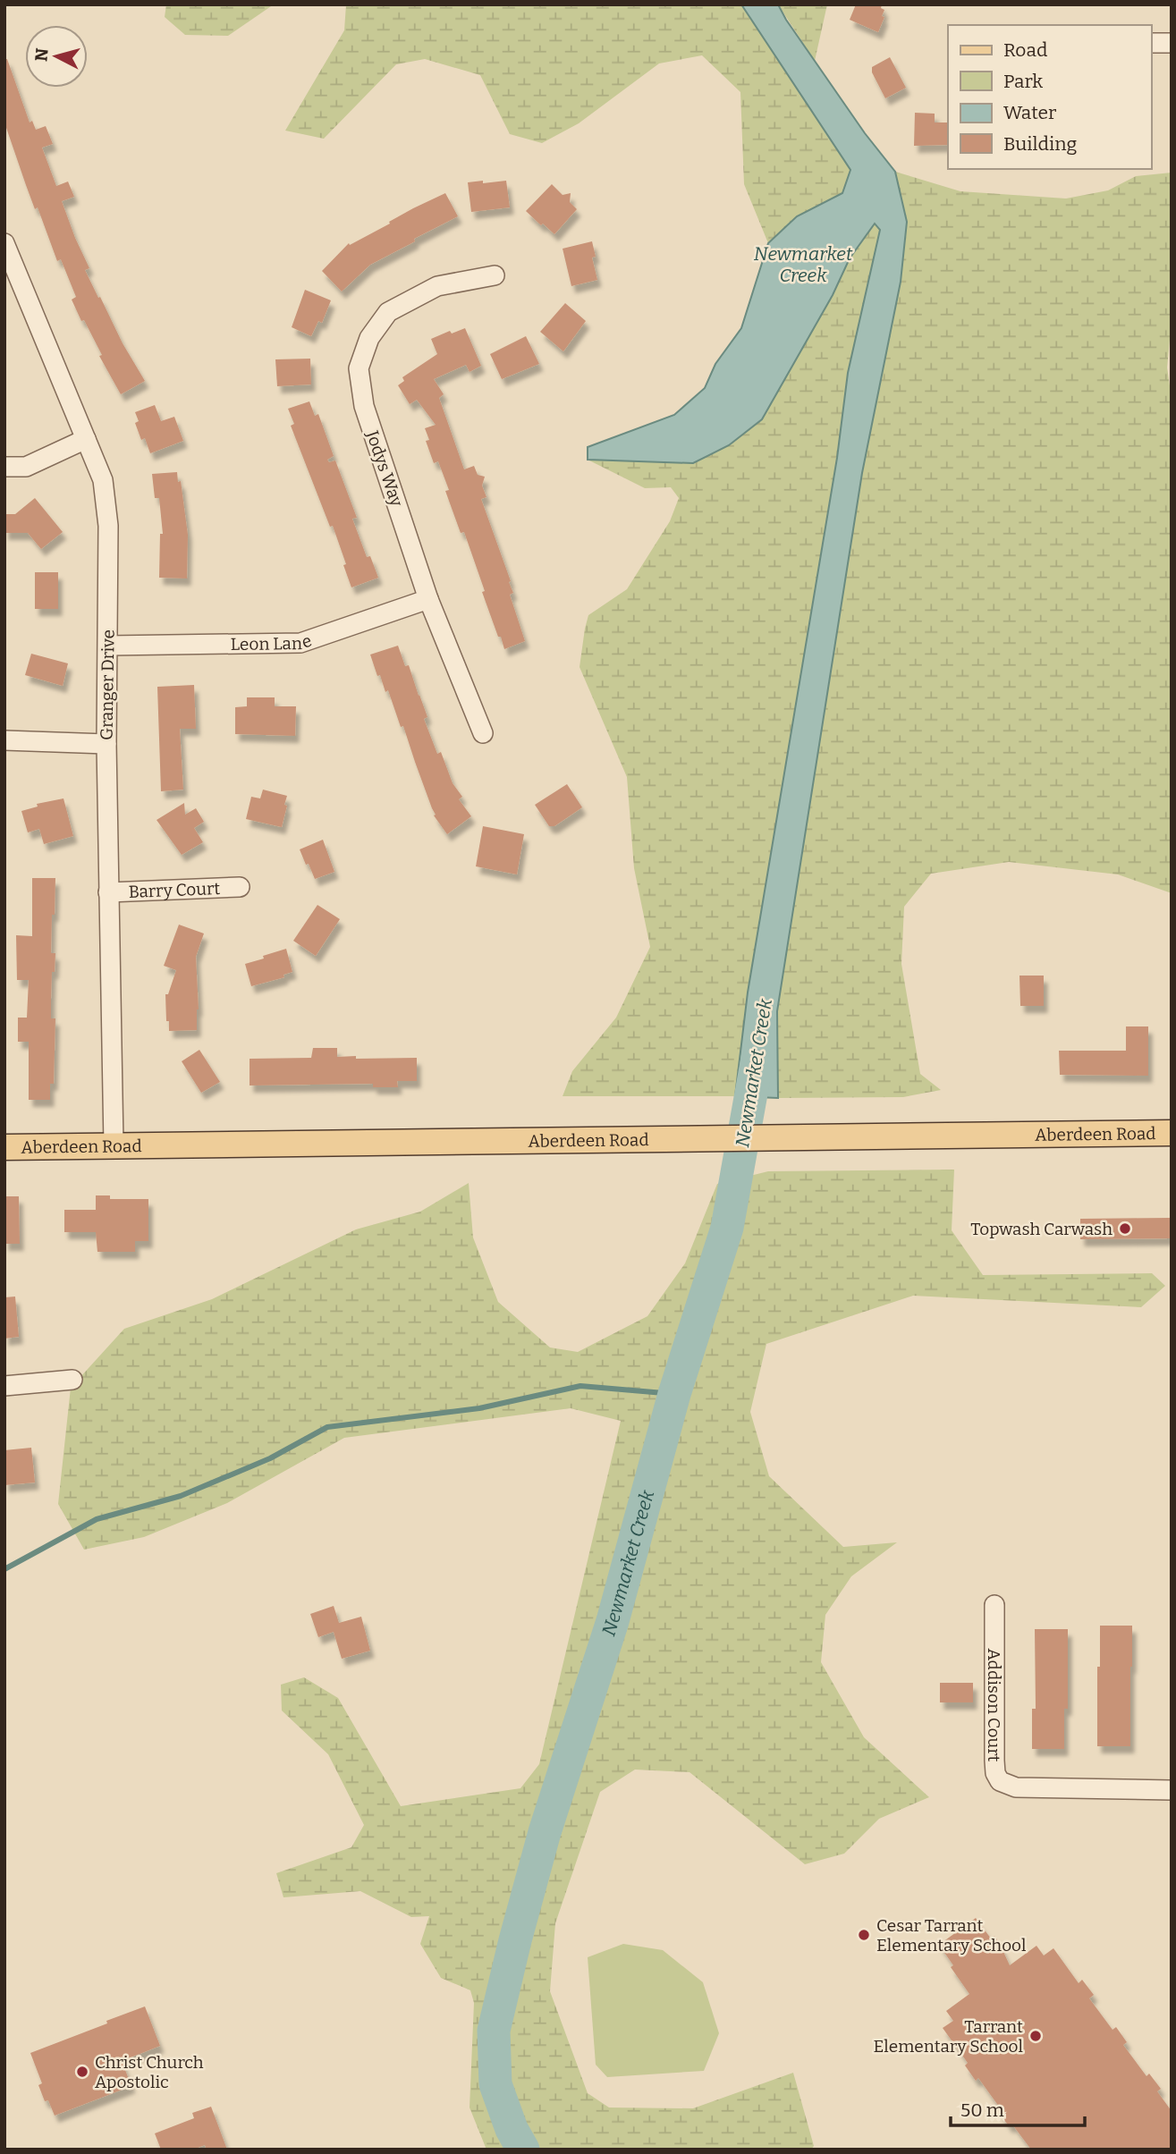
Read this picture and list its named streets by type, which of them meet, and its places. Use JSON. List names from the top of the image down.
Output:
{
  "streets": {
    "main road": ["Aberdeen Road"],
    "street": [
      "Jodys Way",
      "Leon Lane",
      "Granger Drive",
      "Barry Court",
      "Addison Court"
    ]
  },
  "crossings": [
    ["Jodys Way", "Leon Lane"],
    ["Leon Lane", "Granger Drive"],
    ["Granger Drive", "Barry Court"],
    ["Granger Drive", "Aberdeen Road"]
  ],
  "water": ["Newmarket Creek"],
  "places": [
    "Topwash Carwash",
    "Cesar Tarrant Elementary School",
    "Tarrant Elementary School",
    "Christ Church Apostolic"
  ],
  "legend": [
    "Road",
    "Park",
    "Water",
    "Building"
  ],
  "scale_bar": "50 m",
  "north": "left"
}
